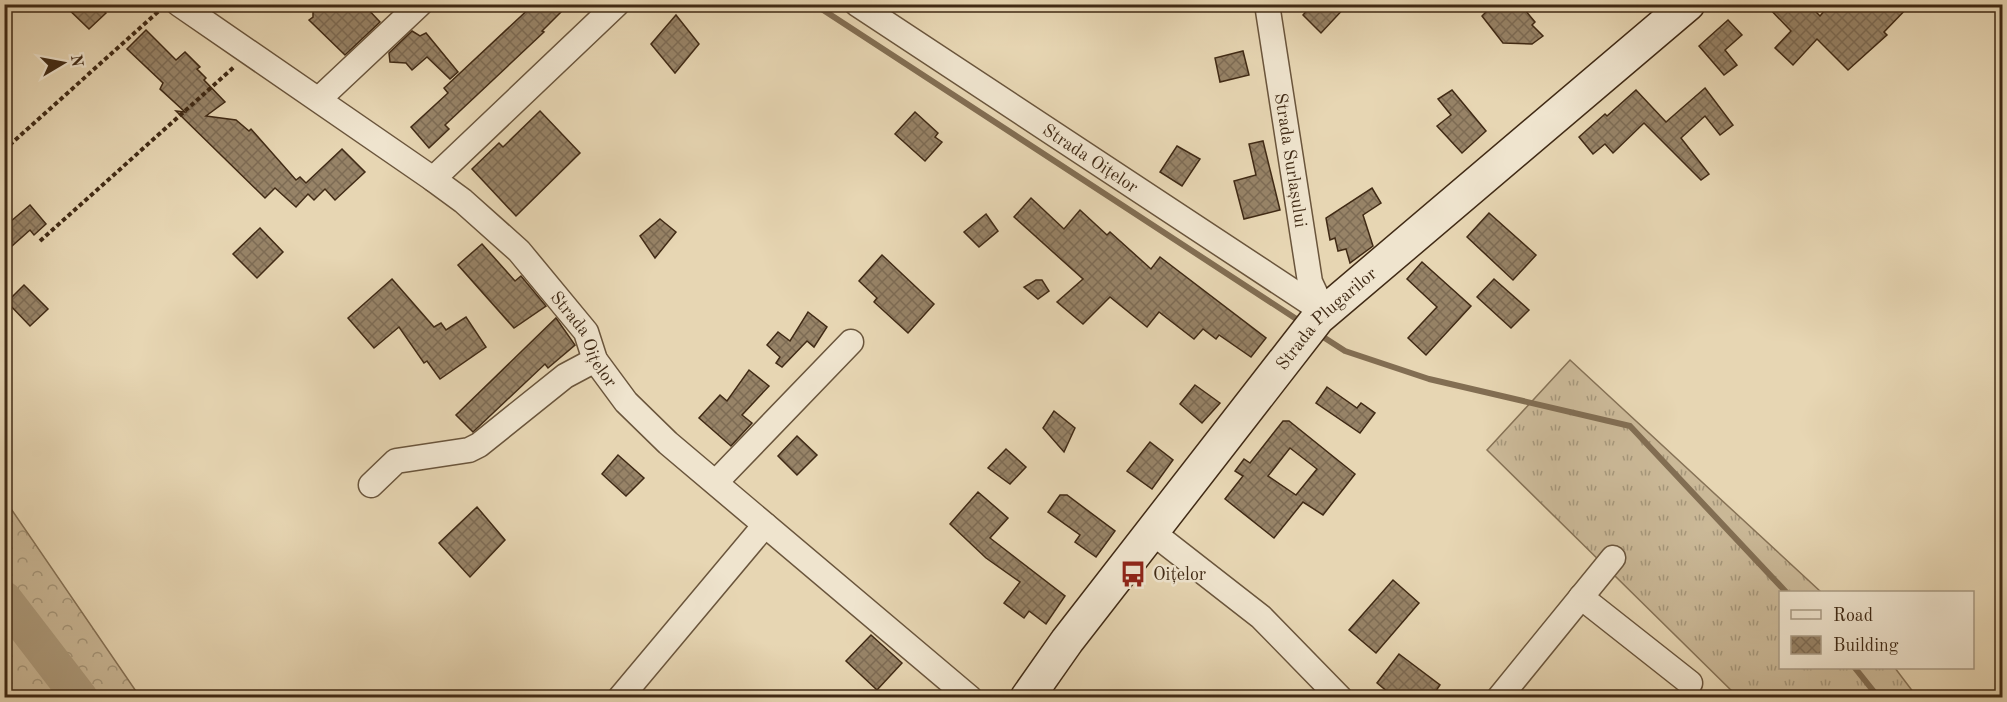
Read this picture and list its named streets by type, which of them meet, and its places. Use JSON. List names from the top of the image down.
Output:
{
  "streets": {
    "street": ["Strada Oițelor", "Strada Surlașului", "Strada Plugarilor"]
  },
  "crossings": [
    ["Strada Oițelor", "Strada Surlașului"],
    ["Strada Oițelor", "Strada Plugarilor"],
    ["Strada Surlașului", "Strada Plugarilor"]
  ],
  "places": {
    "bus stop": ["Oițelor"]
  },
  "legend": ["Road", "Building"],
  "north": "right"
}
